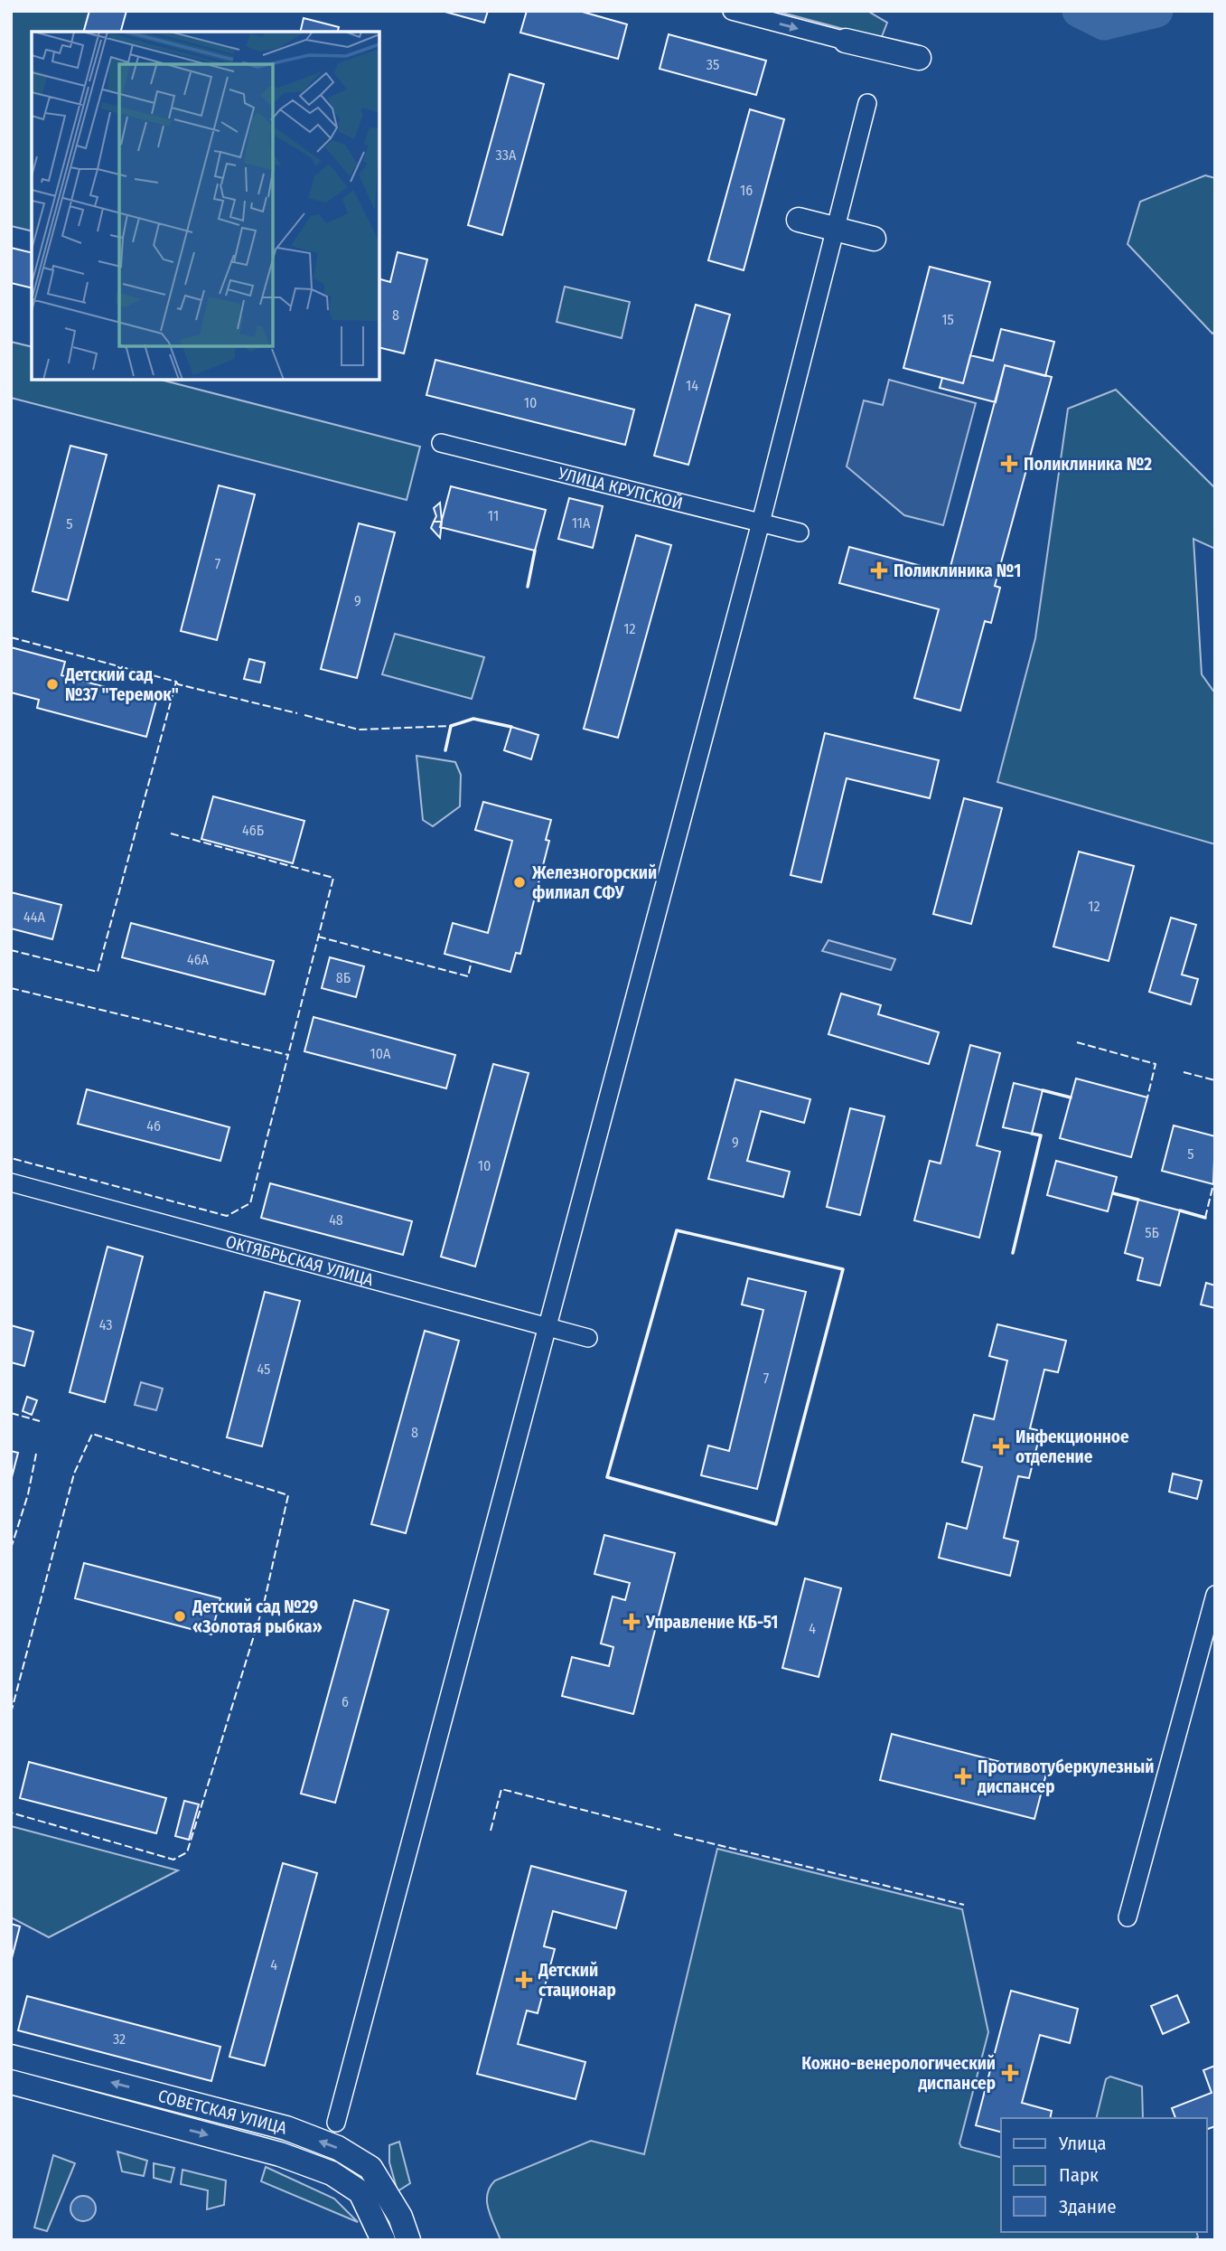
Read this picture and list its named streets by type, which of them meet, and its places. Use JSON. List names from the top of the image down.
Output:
{
  "streets": {
    "main road": ["СОВЕТСКАЯ УЛИЦА"],
    "street": ["УЛИЦА КРУПСКОЙ", "ОКТЯБРЬСКАЯ УЛИЦА"]
  },
  "places": {
    "health": [
      "Поликлиника №2",
      "Поликлиника №1",
      "Инфекционное отделение",
      "Управление КБ-51",
      "Противотуберкулезный диспансер",
      "Детский стационар",
      "Кожно-венерологический диспансер"
    ],
    "other": ["Детский сад №37 \"Теремок\"", "Железногорский филиал СФУ", "Детский сад №29 «Золотая рыбка»"]
  },
  "house_numbers": [
    "35",
    "33А",
    "16",
    "8",
    "15",
    "14",
    "10",
    "11",
    "11А",
    "5",
    "7",
    "9",
    "12",
    "46Б",
    "12",
    "44А",
    "46А",
    "8Б",
    "10А",
    "46",
    "9",
    "5",
    "10",
    "48",
    "5Б",
    "43",
    "45",
    "7",
    "8",
    "4",
    "6",
    "4",
    "32"
  ],
  "legend": ["Улица", "Парк", "Здание"]
}
